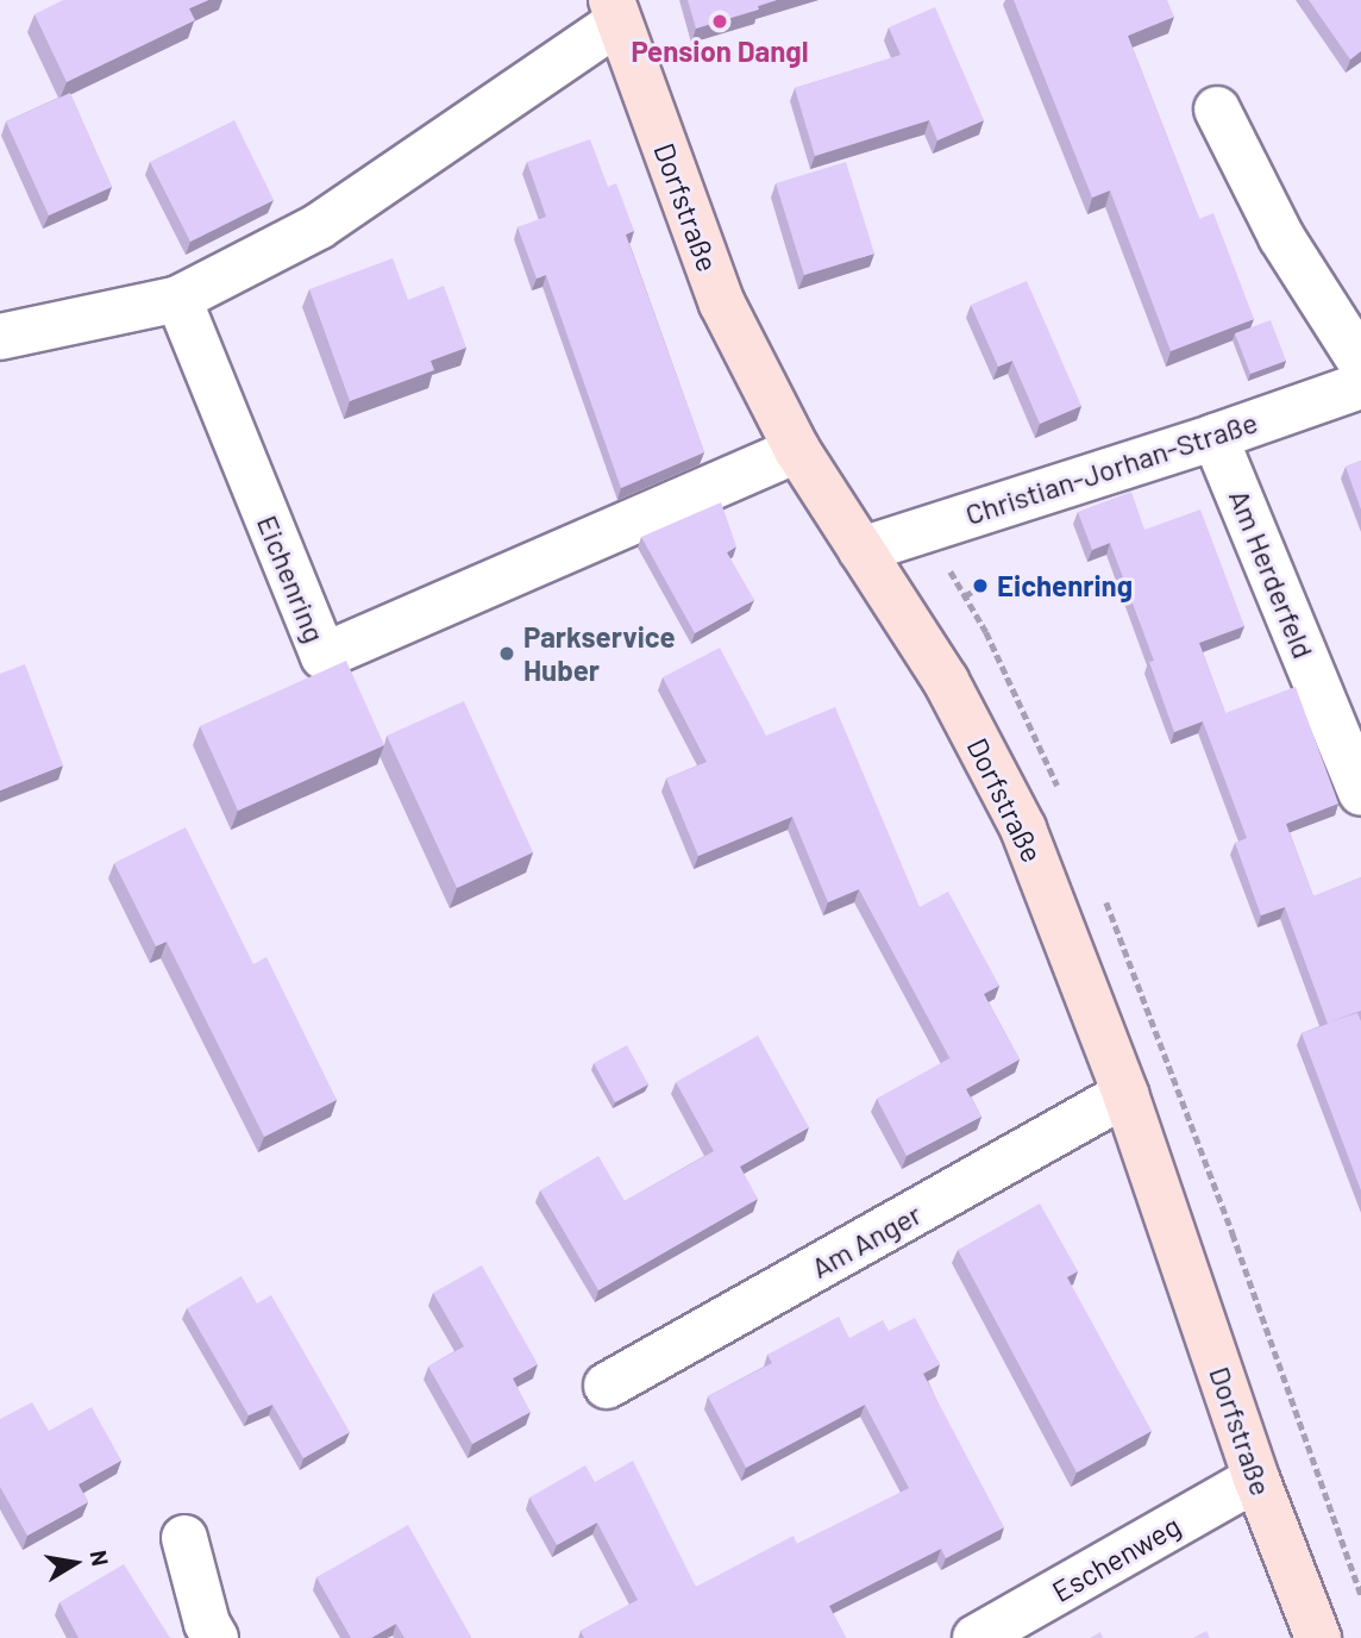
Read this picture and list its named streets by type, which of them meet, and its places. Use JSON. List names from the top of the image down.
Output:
{
  "streets": {
    "street": [
      "Dorfstraße",
      "Christian-Jorhan-Straße",
      "Am Herderfeld",
      "Eichenring",
      "Am Anger",
      "Eschenweg"
    ]
  },
  "crossings": [
    ["Dorfstraße", "Christian-Jorhan-Straße"],
    ["Dorfstraße", "Eichenring"],
    ["Dorfstraße", "Am Anger"],
    ["Dorfstraße", "Eschenweg"],
    ["Christian-Jorhan-Straße", "Am Herderfeld"]
  ],
  "places": ["Pension Dangl", "Eichenring", "Parkservice Huber"],
  "north": "right"
}
